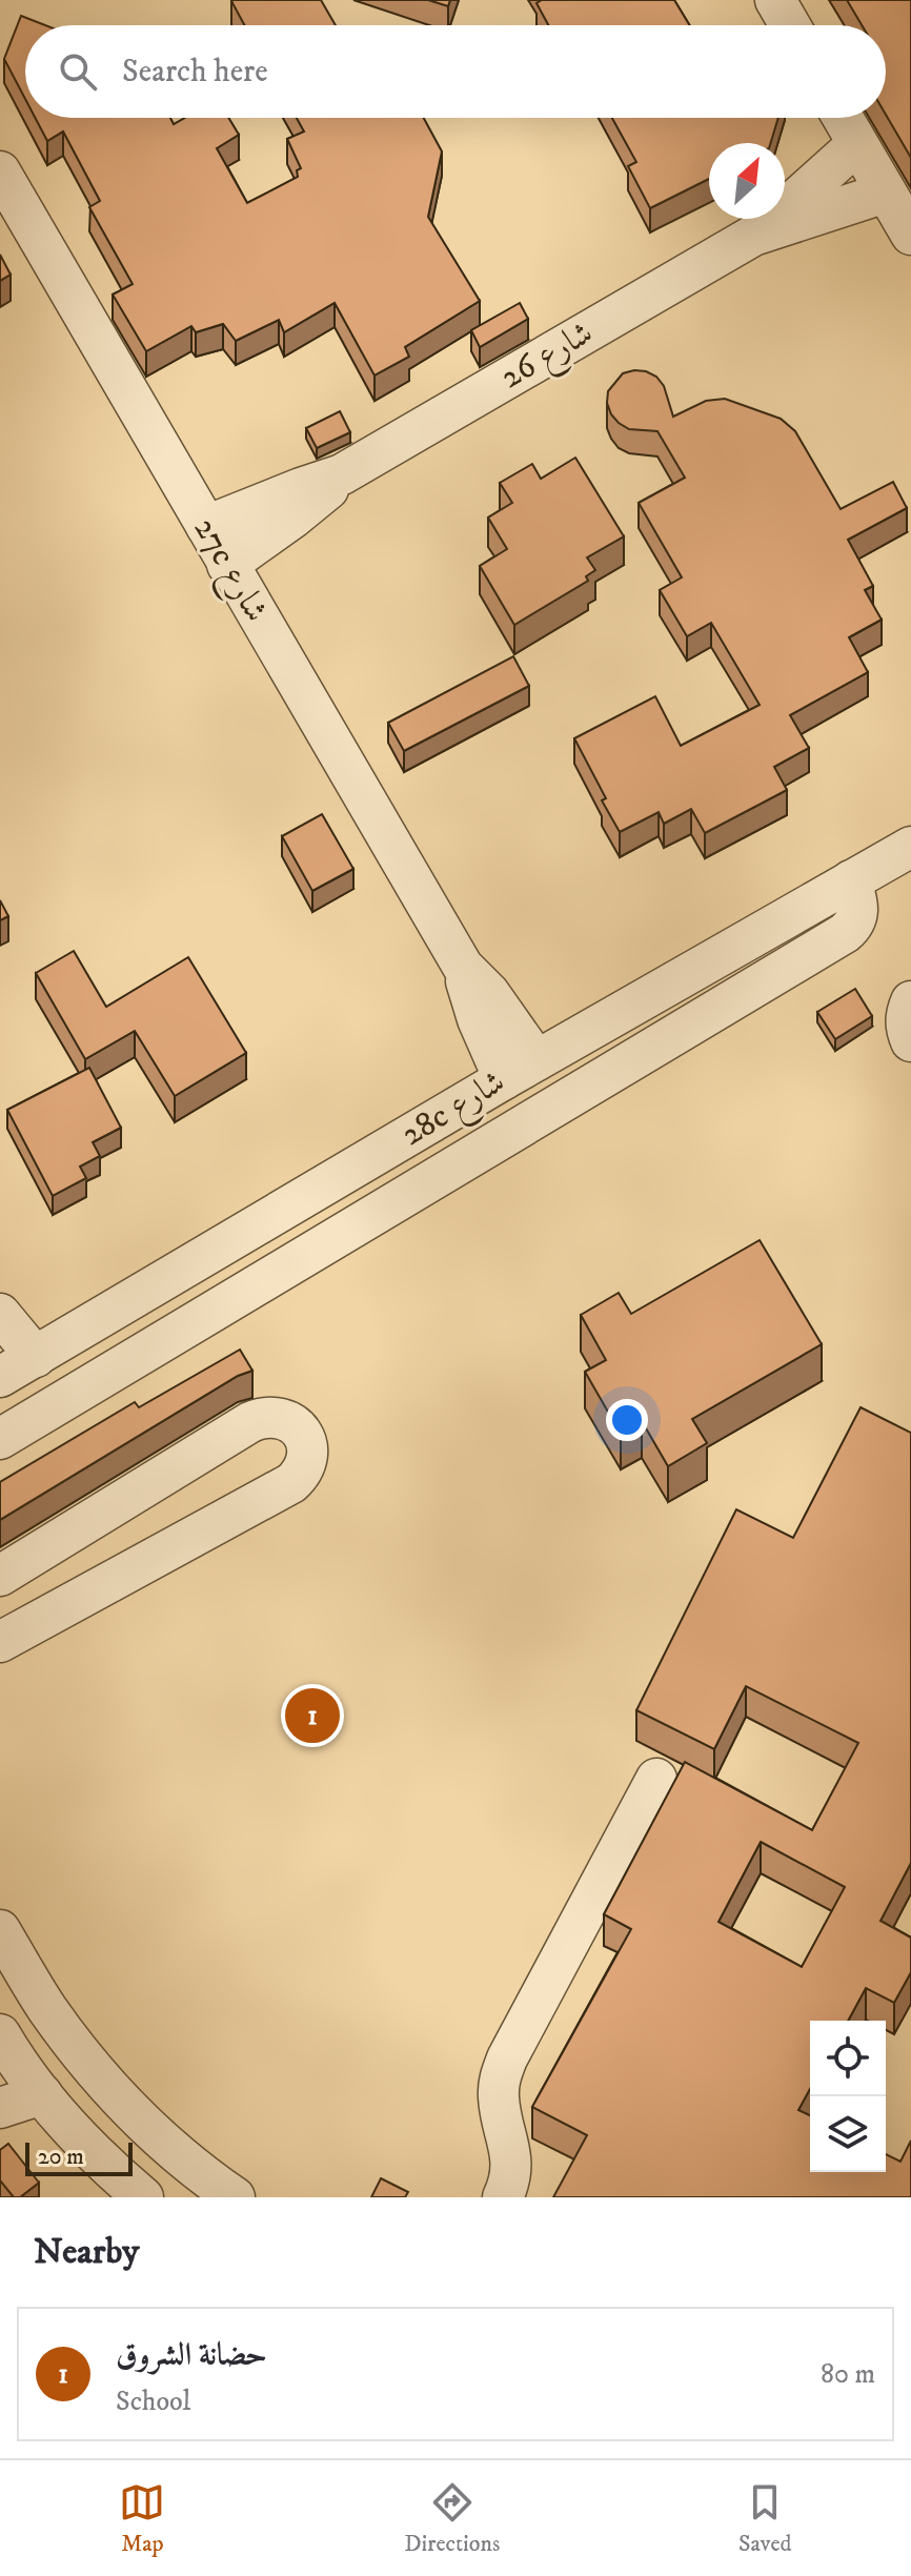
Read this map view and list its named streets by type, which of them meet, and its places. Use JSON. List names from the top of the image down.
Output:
{
  "streets": {
    "street": ["شارع 26", "27c شارع", "28c شارع"]
  },
  "crossings": [
    ["شارع 26", "27c شارع"],
    ["27c شارع", "28c شارع"]
  ],
  "scale_bar": "20 m",
  "north": "top right",
  "page": {
    "search": "Search here",
    "pins": "1",
    "scale": "20 m",
    "heading": "Nearby",
    "list": [
      {
        "mark": "1",
        "name": "حضانة الشروق",
        "note": "School",
        "value": "80 m"
      }
    ],
    "nav": ["Map", "Directions", "Saved"]
  }
}
